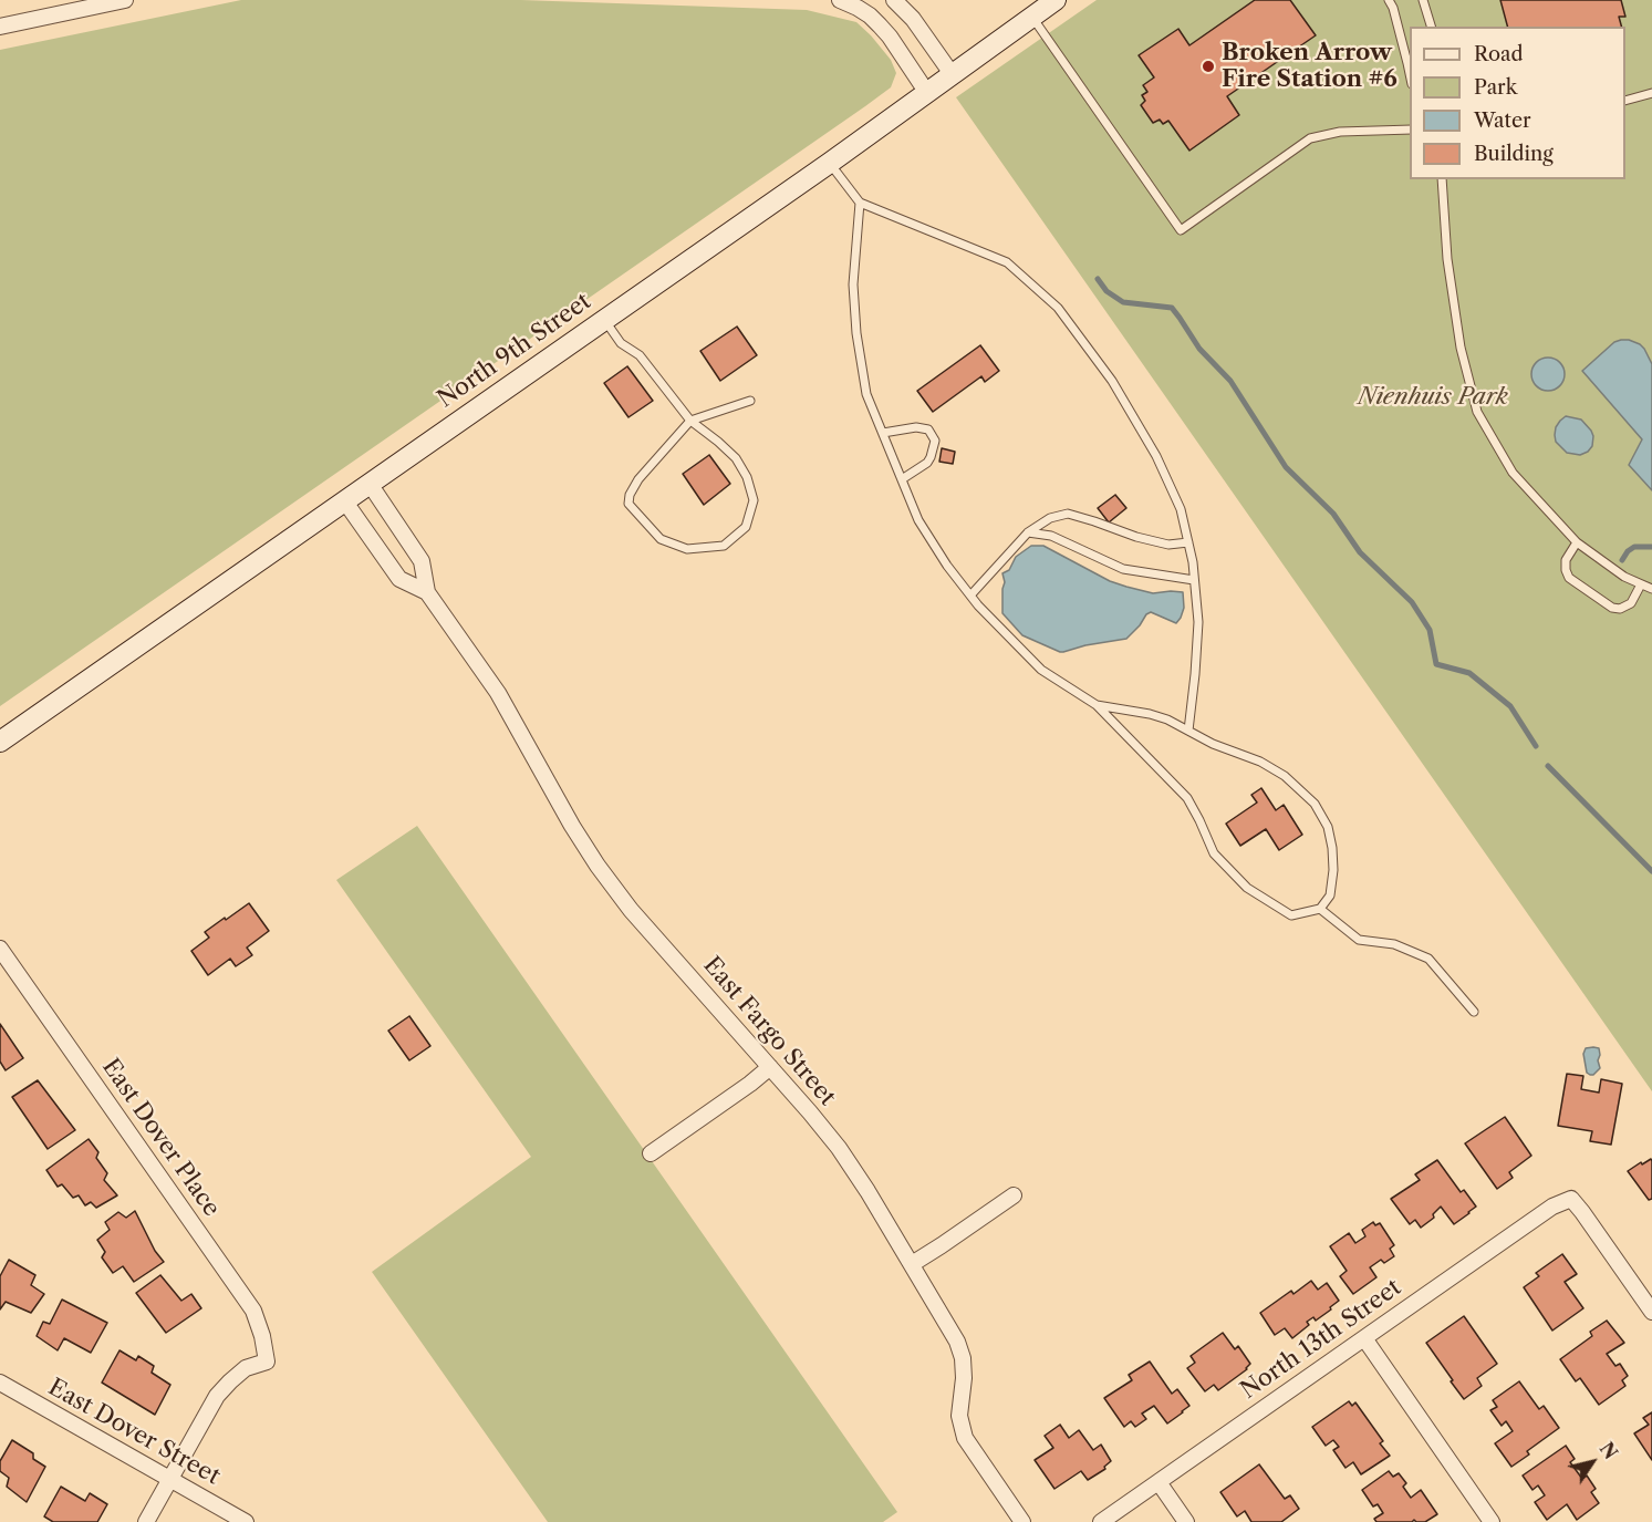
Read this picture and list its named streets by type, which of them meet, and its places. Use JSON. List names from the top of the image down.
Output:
{
  "streets": {
    "main road": ["North 9th Street"],
    "street": [
      "East Fargo Street",
      "East Dover Place",
      "North 13th Street",
      "East Dover Street"
    ]
  },
  "crossings": [
    ["North 9th Street", "East Fargo Street"],
    ["East Dover Place", "East Dover Street"]
  ],
  "parks": ["Nienhuis Park"],
  "places": ["Broken Arrow Fire Station #6"],
  "legend": [
    "Road",
    "Park",
    "Water",
    "Building"
  ],
  "north": "top right"
}
